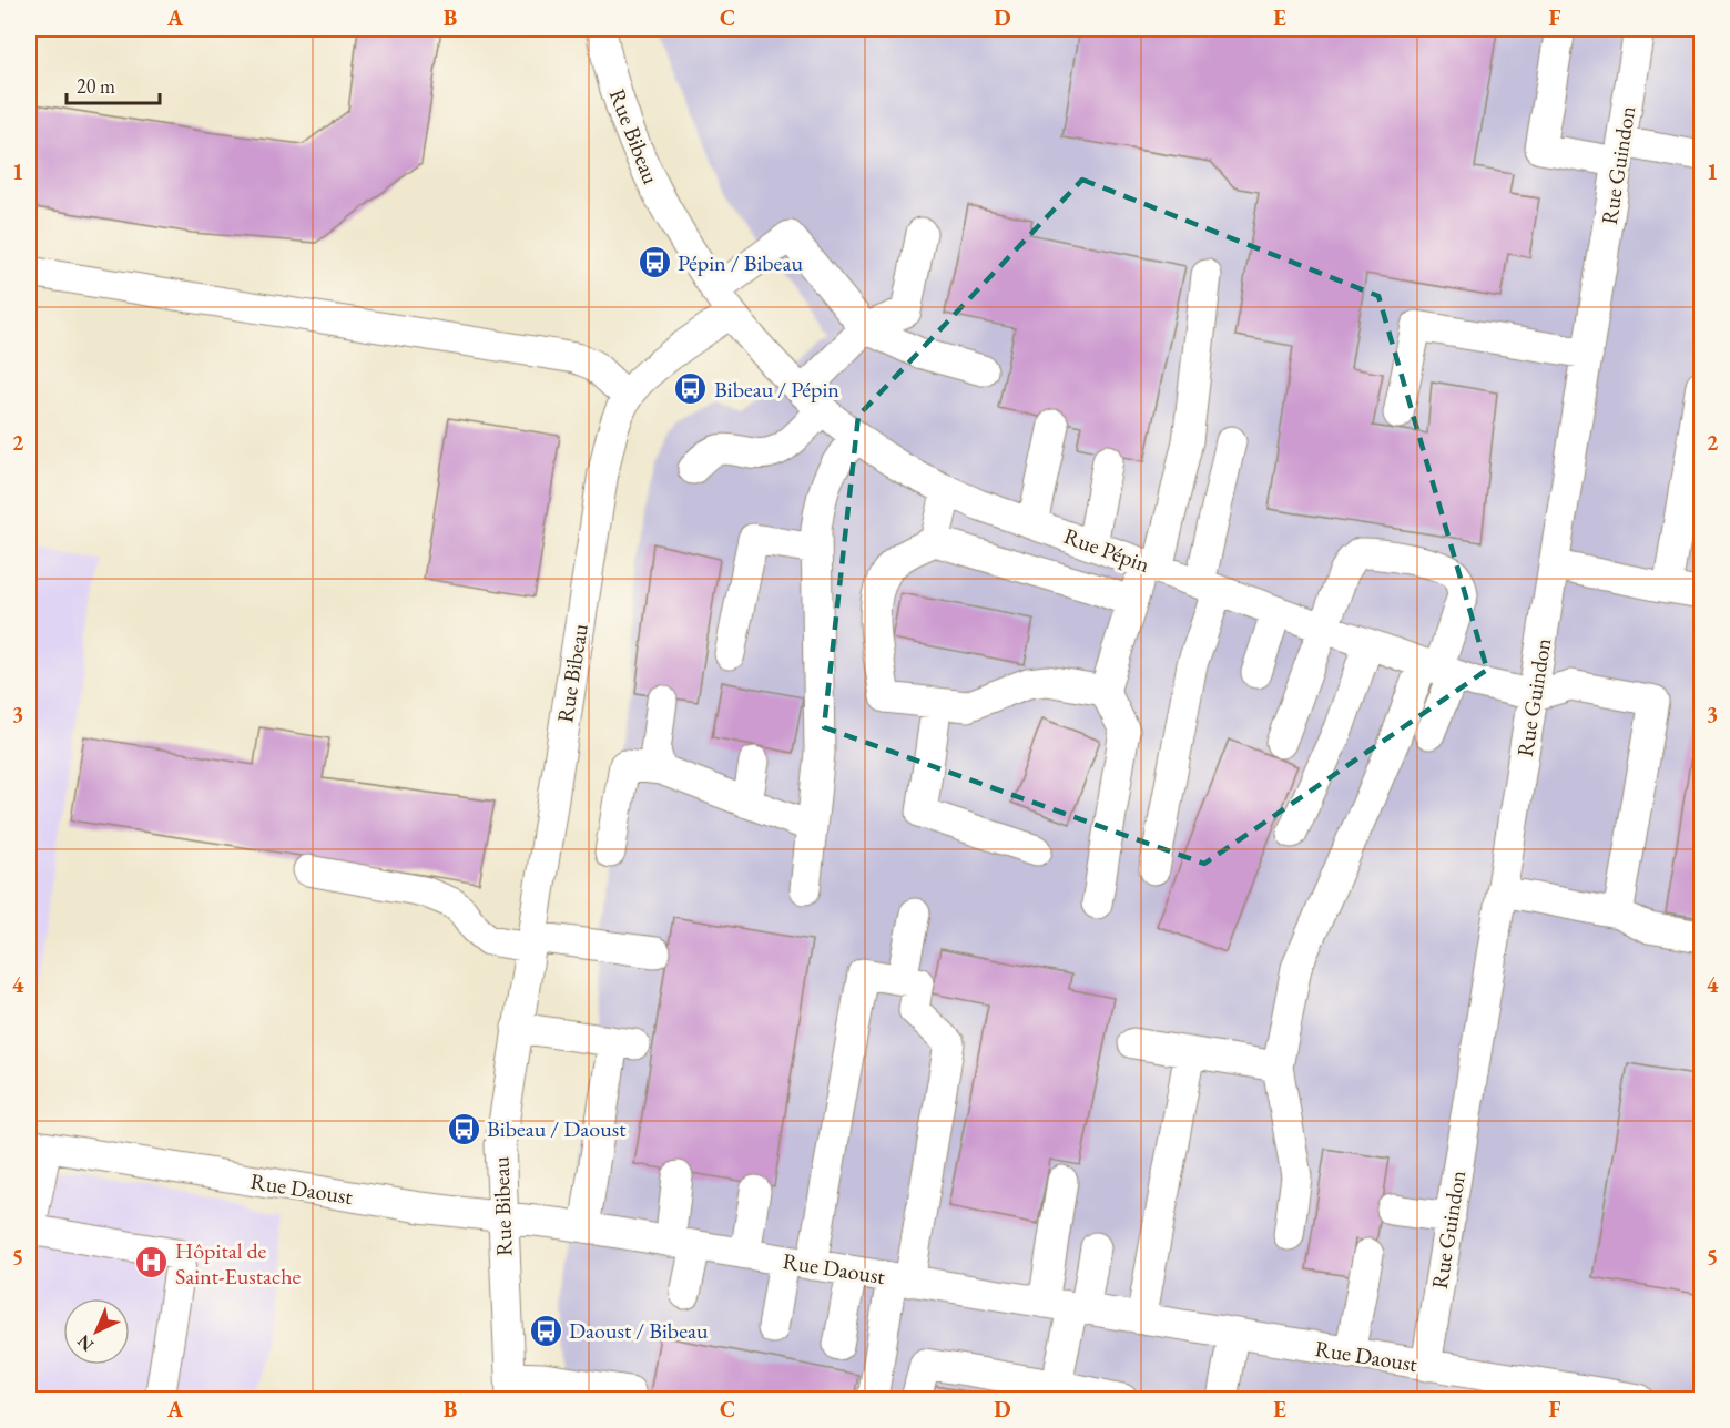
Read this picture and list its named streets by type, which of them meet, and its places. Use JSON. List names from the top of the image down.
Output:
{
  "streets": {
    "street": [
      "Rue Bibeau",
      "Rue Guindon",
      "Rue Pépin",
      "Rue Daoust"
    ]
  },
  "crossings": [
    ["Rue Bibeau", "Rue Pépin"],
    ["Rue Bibeau", "Rue Daoust"],
    ["Rue Guindon", "Rue Pépin"],
    ["Rue Guindon", "Rue Daoust"]
  ],
  "places": {
    "bus stop": [
      "Pépin / Bibeau",
      "Bibeau / Pépin",
      "Bibeau / Daoust",
      "Daoust / Bibeau"
    ],
    "hospital": ["Hôpital de Saint-Eustache"]
  },
  "scale_bar": "20 m",
  "north": "bottom left",
  "grid": {
    "columns": [
      "A",
      "B",
      "C",
      "D",
      "E",
      "F"
    ],
    "rows": [
      "1",
      "2",
      "3",
      "4",
      "5"
    ]
  }
}
